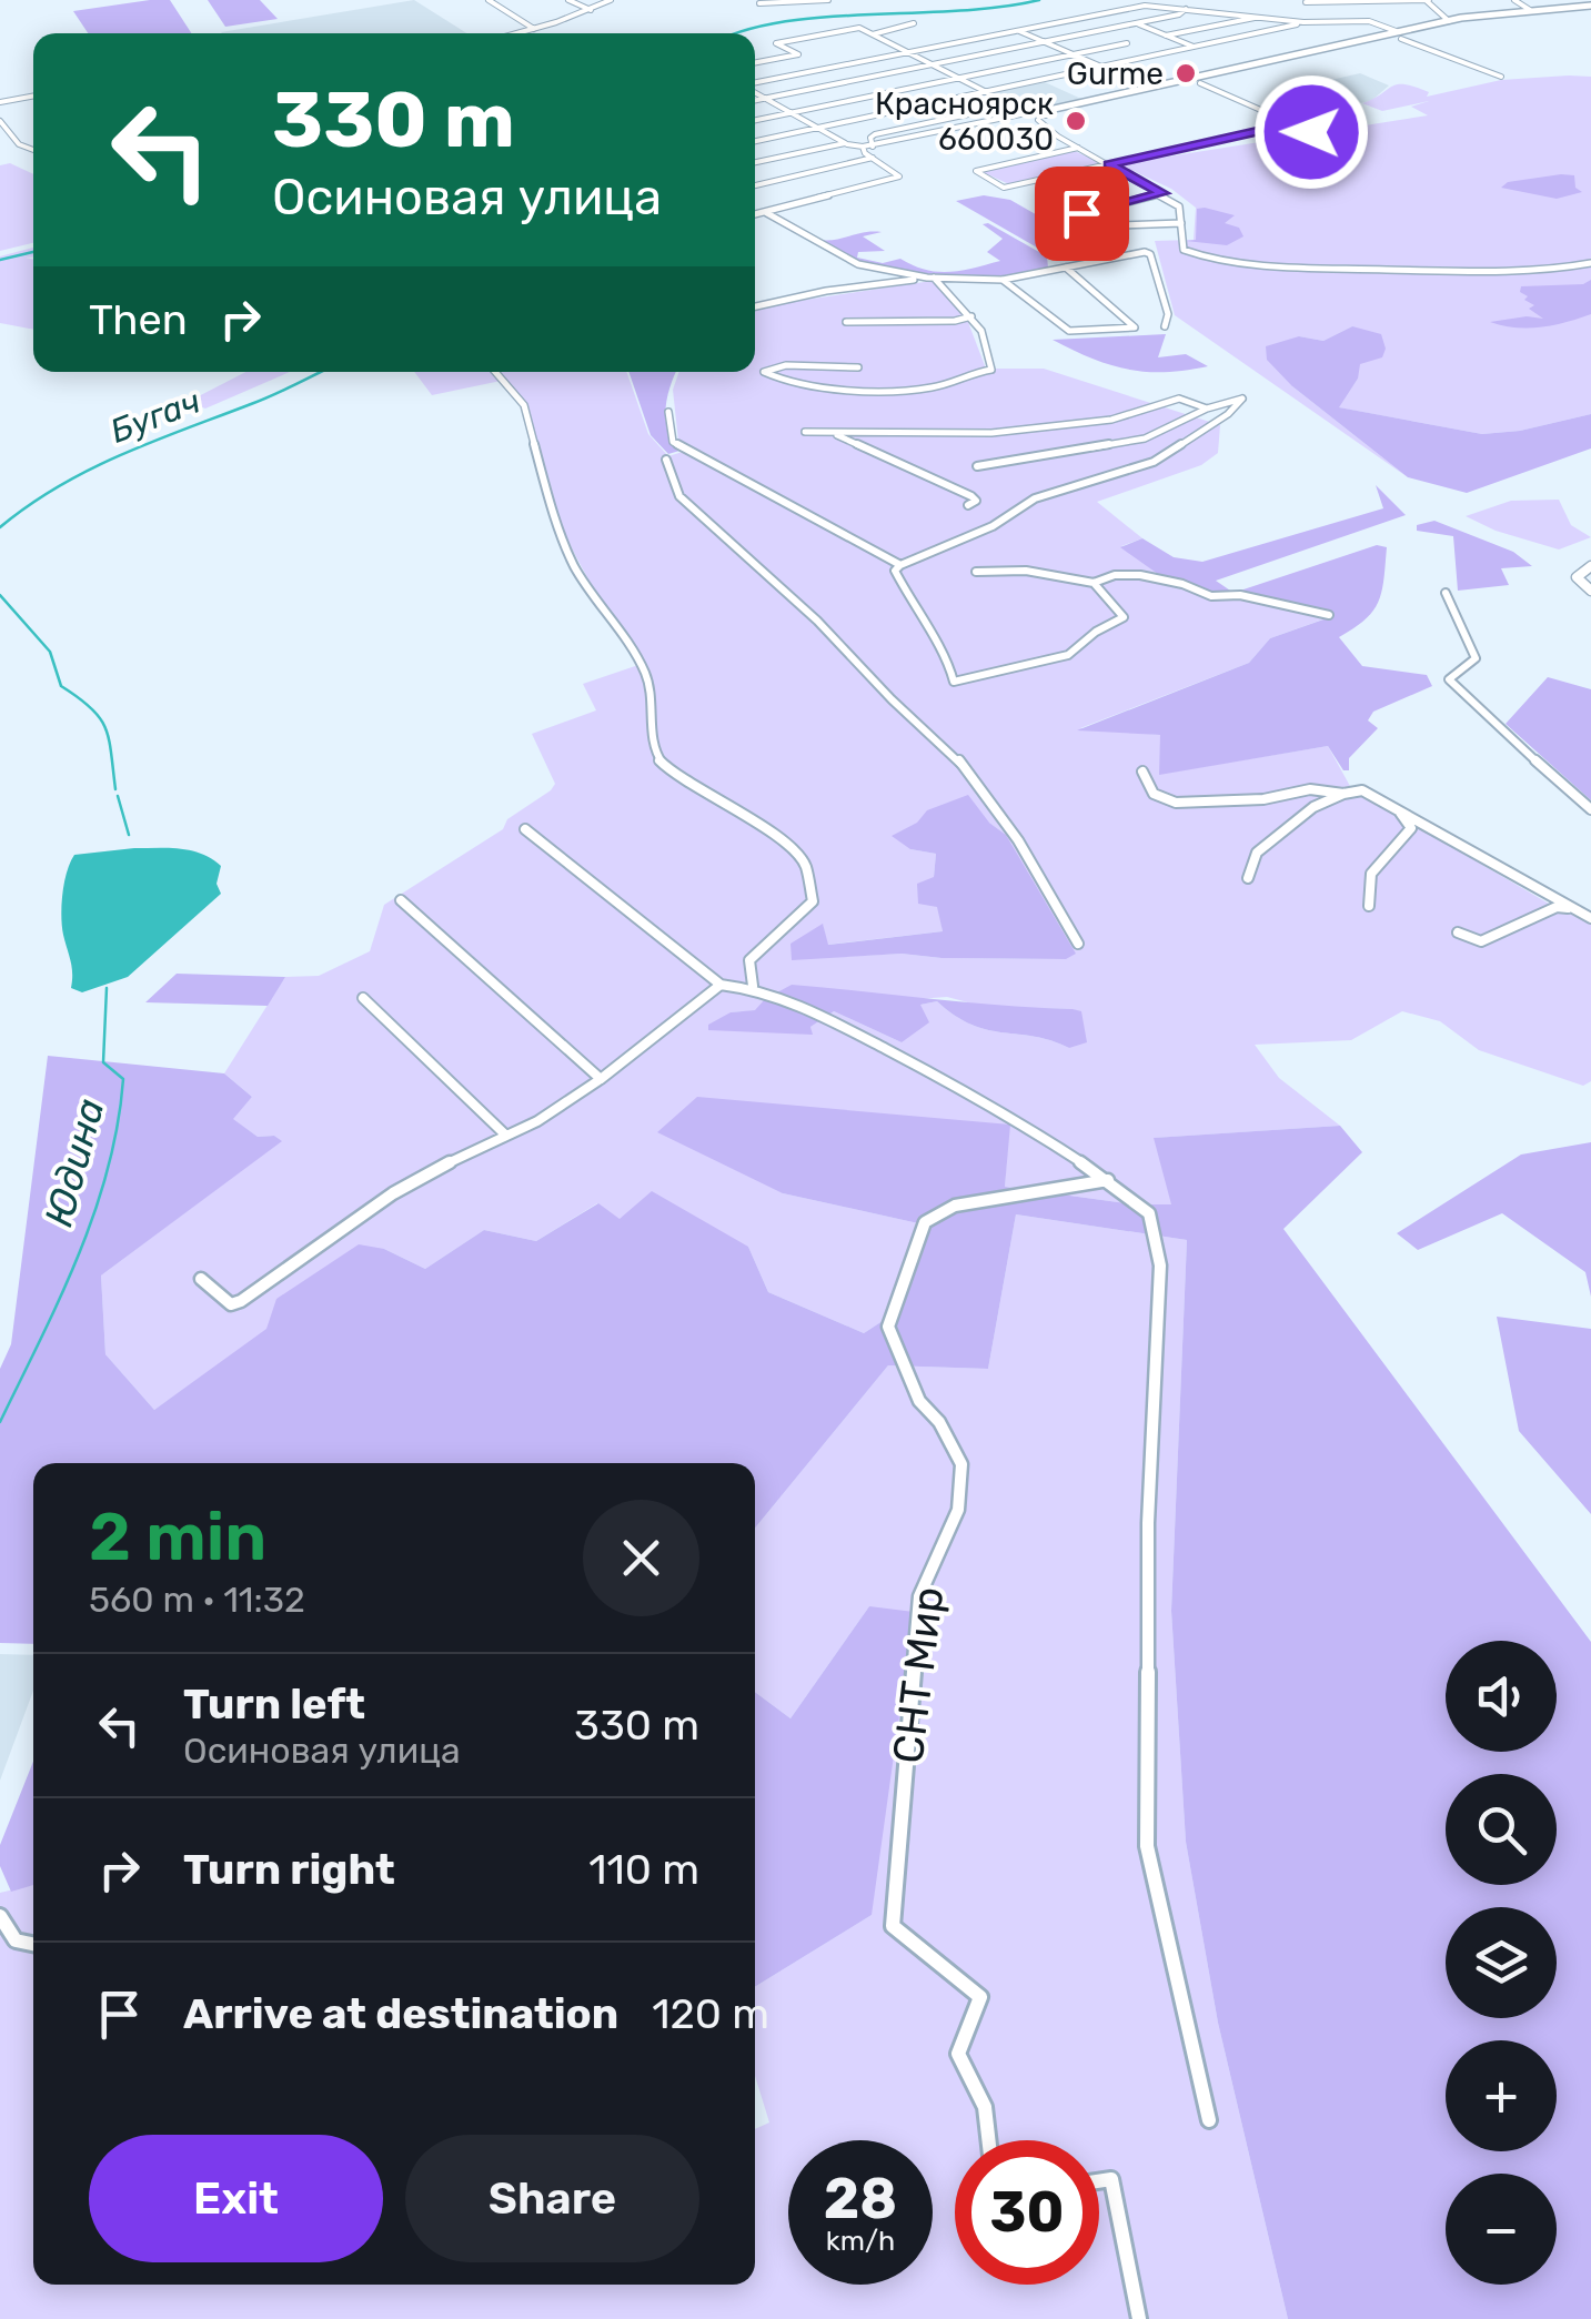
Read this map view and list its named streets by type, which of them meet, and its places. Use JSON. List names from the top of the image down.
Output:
{
  "streets": {
    "street": ["СНТ Мир"]
  },
  "water": ["Бугач", "Юдина"],
  "places": ["Gurme", "Красноярск 660030"],
  "page": {
    "turn": ["330 m", "Осиновая улица"],
    "then": "Then",
    "heading": ["2 min", "560 m · 11:32"],
    "map_buttons": ["+", "−"],
    "list": [
      {
        "name": "Turn left",
        "note": "Осиновая улица",
        "value": "330 m"
      },
      {
        "name": "Turn right",
        "value": "110 m"
      },
      {
        "name": "Arrive at destination",
        "value": "120 m"
      }
    ],
    "buttons": ["Exit", "Share"],
    "speed": "28 km/h",
    "limit": "30"
  }
}
